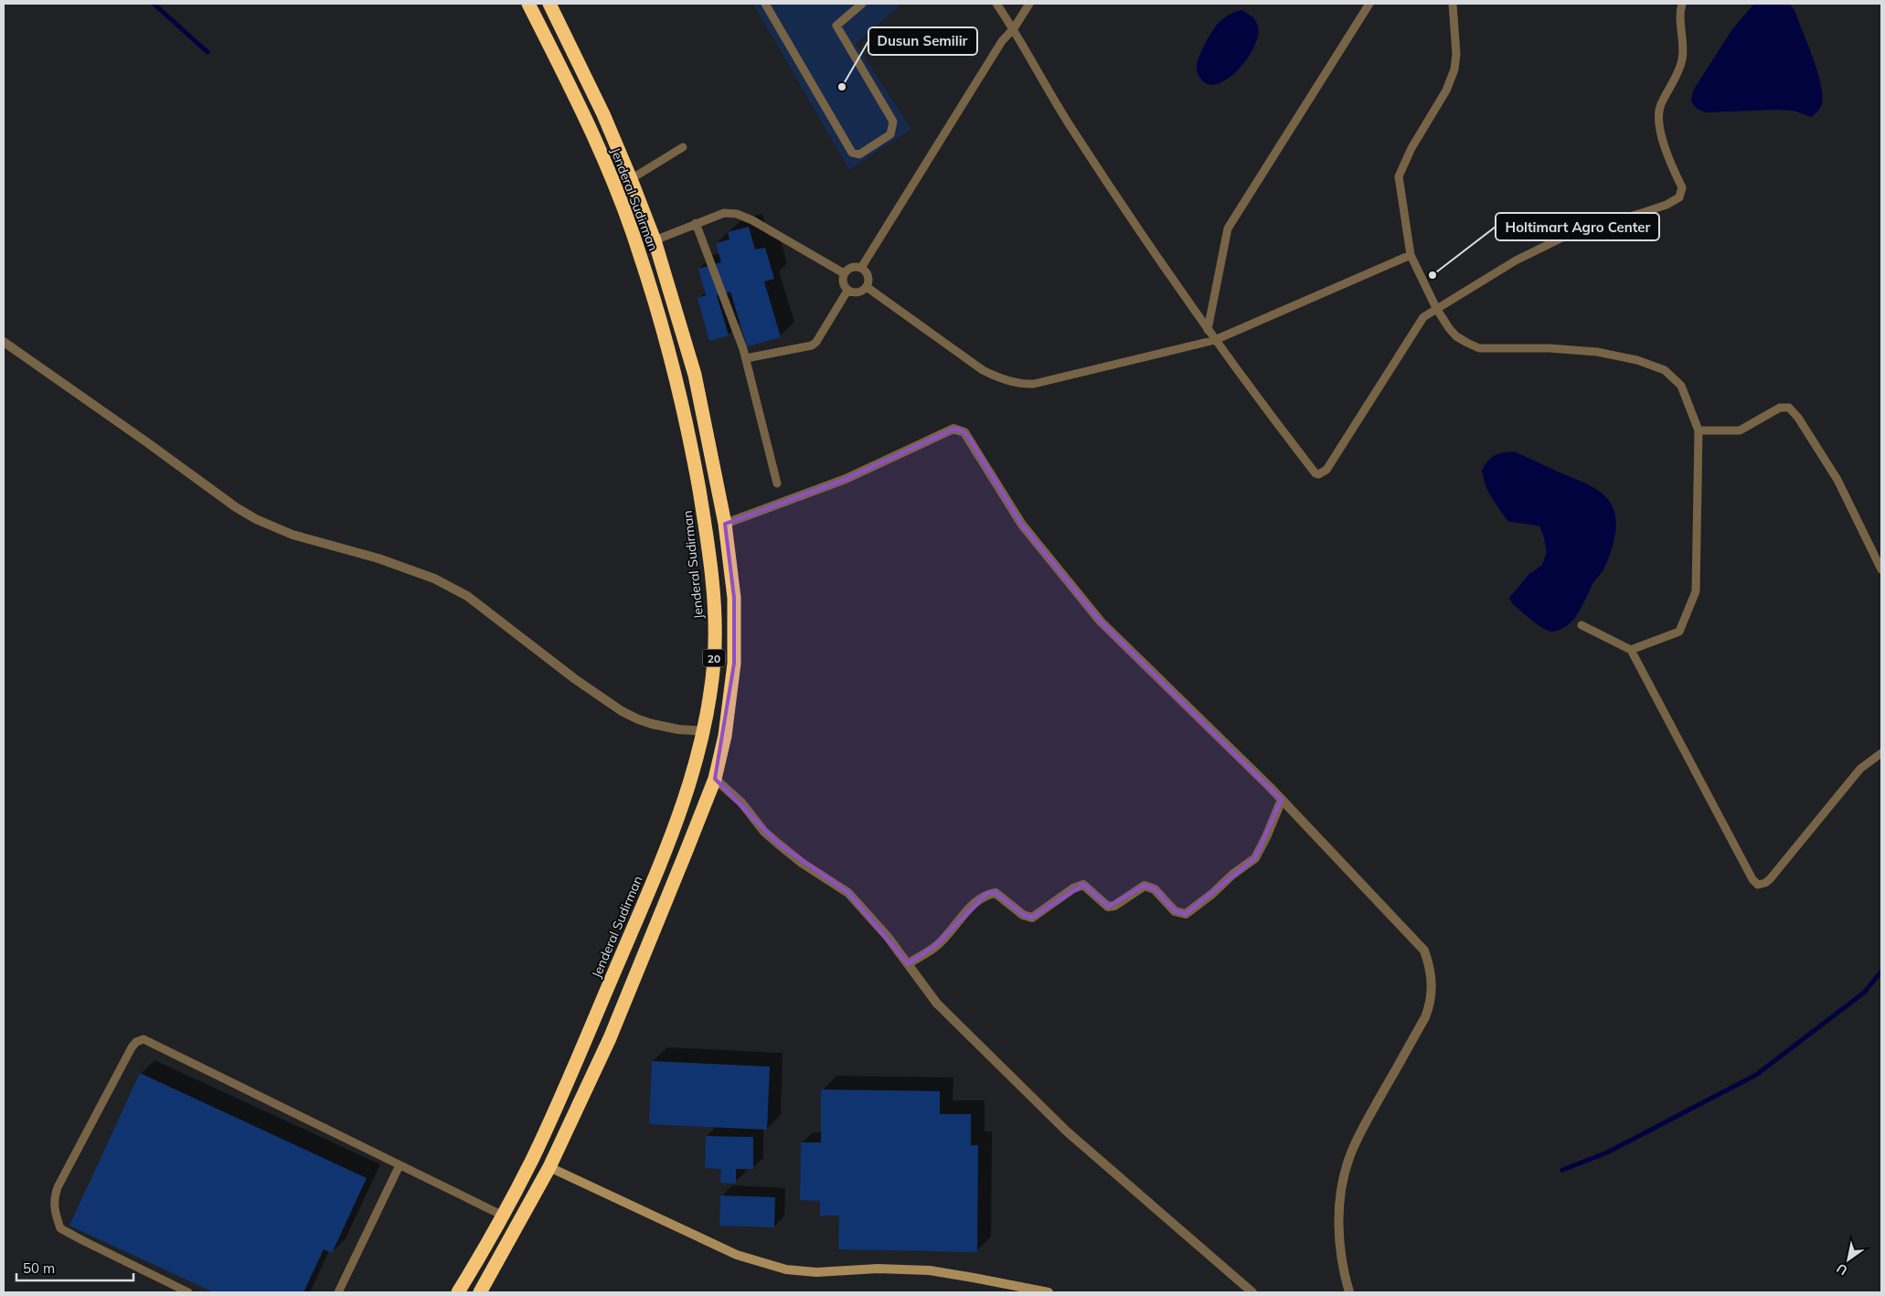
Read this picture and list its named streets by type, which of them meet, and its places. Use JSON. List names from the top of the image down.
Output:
{
  "streets": {
    "highway": ["Jenderal Sudirman", "20"]
  },
  "places": ["Dusun Semilir", "Holtimart Agro Center"],
  "scale_bar": "50 m",
  "north": "bottom left"
}
